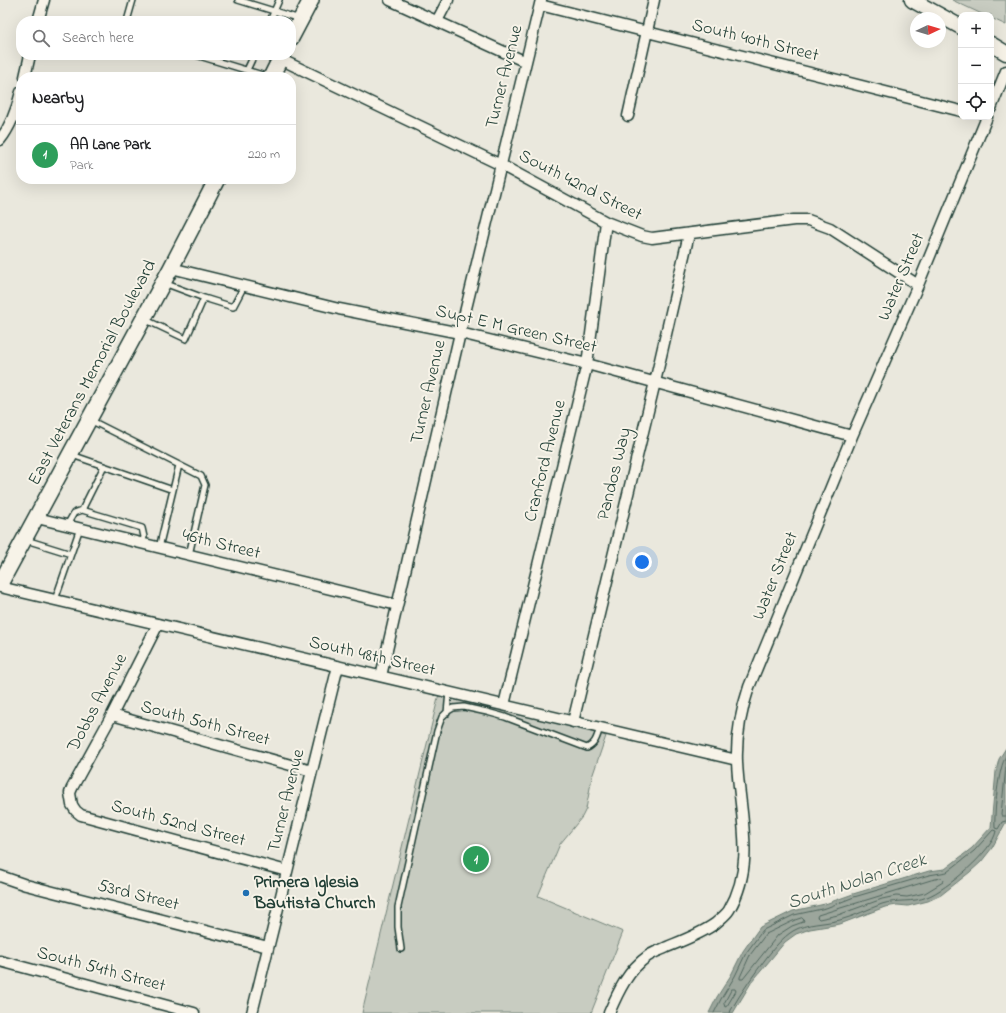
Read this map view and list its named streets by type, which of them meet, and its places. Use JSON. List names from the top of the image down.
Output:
{
  "streets": {
    "main road": ["East Veterans Memorial Boulevard"],
    "street": [
      "South 40th Street",
      "Turner Avenue",
      "South 42nd Street",
      "Water Street",
      "Supt E M Green Street",
      "Cranford Avenue",
      "Pandos Way",
      "46th Street",
      "South 48th Street",
      "Dobbs Avenue",
      "South 50th Street",
      "South 52nd Street",
      "53rd Street",
      "South 54th Street"
    ]
  },
  "crossings": [
    ["South 40th Street", "Turner Avenue"],
    ["Turner Avenue", "South 42nd Street"],
    ["Turner Avenue", "Supt E M Green Street"],
    ["Turner Avenue", "46th Street"],
    ["Turner Avenue", "South 48th Street"],
    ["Turner Avenue", "South 50th Street"],
    ["Turner Avenue", "South 52nd Street"],
    ["Turner Avenue", "53rd Street"],
    ["South 42nd Street", "Water Street"],
    ["South 42nd Street", "Cranford Avenue"],
    ["South 42nd Street", "Pandos Way"],
    ["Water Street", "Supt E M Green Street"],
    ["Water Street", "South 48th Street"],
    ["Supt E M Green Street", "East Veterans Memorial Boulevard"],
    ["Supt E M Green Street", "Cranford Avenue"],
    ["Supt E M Green Street", "Pandos Way"],
    ["East Veterans Memorial Boulevard", "46th Street"],
    ["Cranford Avenue", "South 48th Street"],
    ["Pandos Way", "South 48th Street"],
    ["South 48th Street", "Dobbs Avenue"],
    ["Dobbs Avenue", "South 50th Street"],
    ["Dobbs Avenue", "South 52nd Street"]
  ],
  "water": ["South Nolan Creek"],
  "places": ["Primera Iglesia Bautista Church"],
  "north": "right",
  "page": {
    "map_buttons": ["+", "−"],
    "search": "Search here",
    "heading": "Nearby",
    "list": [
      {
        "mark": "1",
        "name": "AA Lane Park",
        "note": "Park",
        "value": "220 m"
      }
    ],
    "pins": "1"
  }
}
